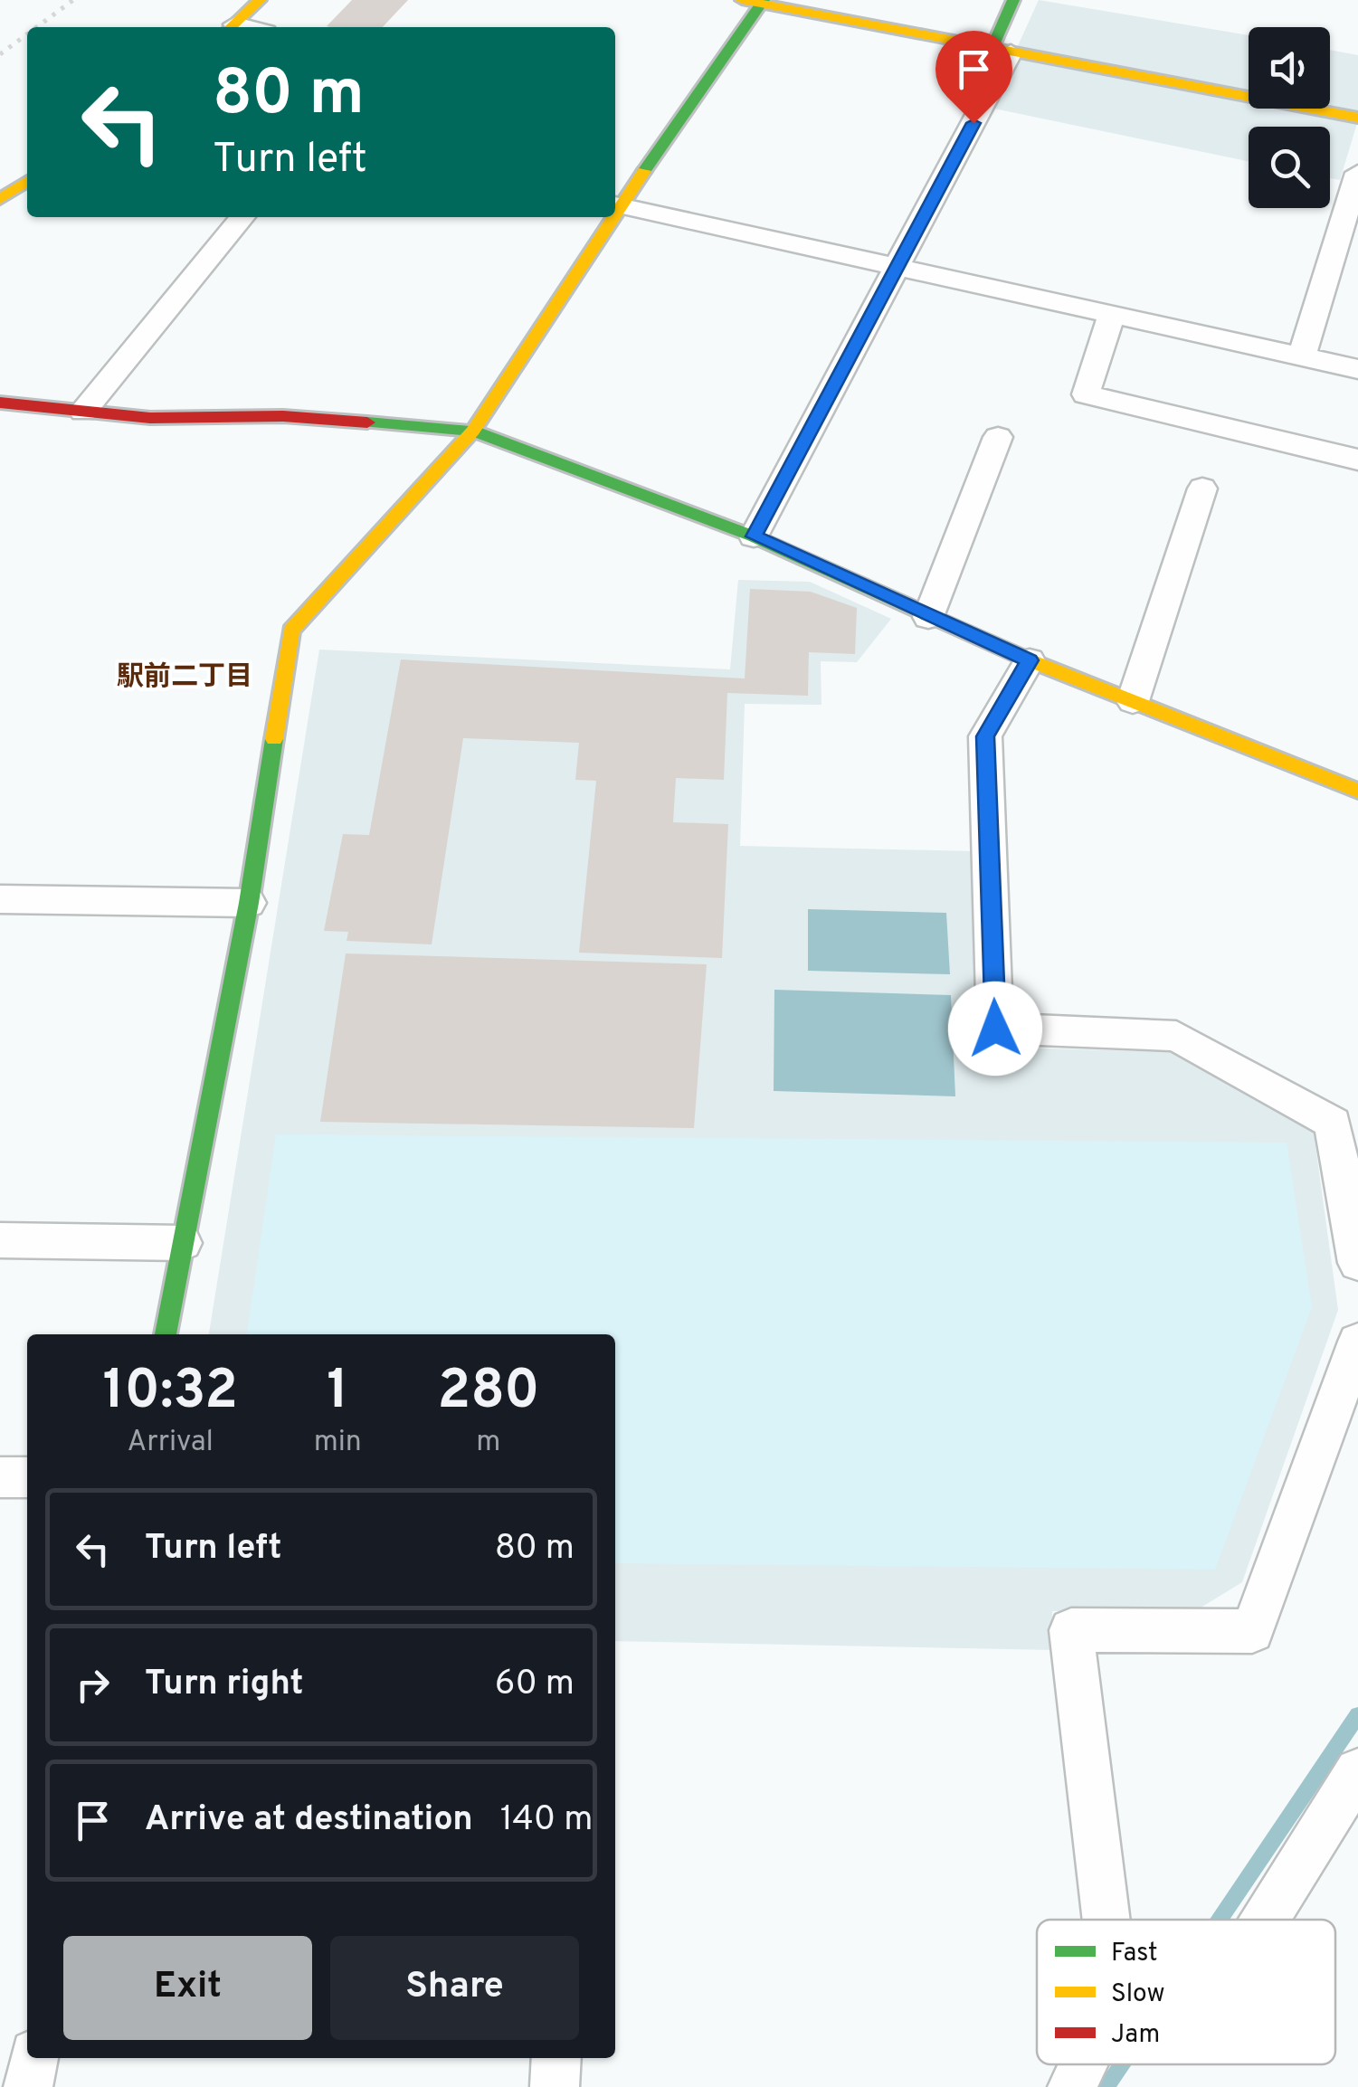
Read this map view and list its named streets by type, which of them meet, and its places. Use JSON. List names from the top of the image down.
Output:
{
  "districts": ["駅前二丁目"],
  "legend": ["Fast", "Slow", "Jam"],
  "page": {
    "turn": ["80 m", "Turn left"],
    "eta": [
      "10:32",
      "Arrival",
      "1",
      "min",
      "280",
      "m"
    ],
    "list": [
      {
        "name": "Turn left",
        "value": "80 m"
      },
      {
        "name": "Turn right",
        "value": "60 m"
      },
      {
        "name": "Arrive at destination",
        "value": "140 m"
      }
    ],
    "buttons": ["Exit", "Share"]
  }
}
